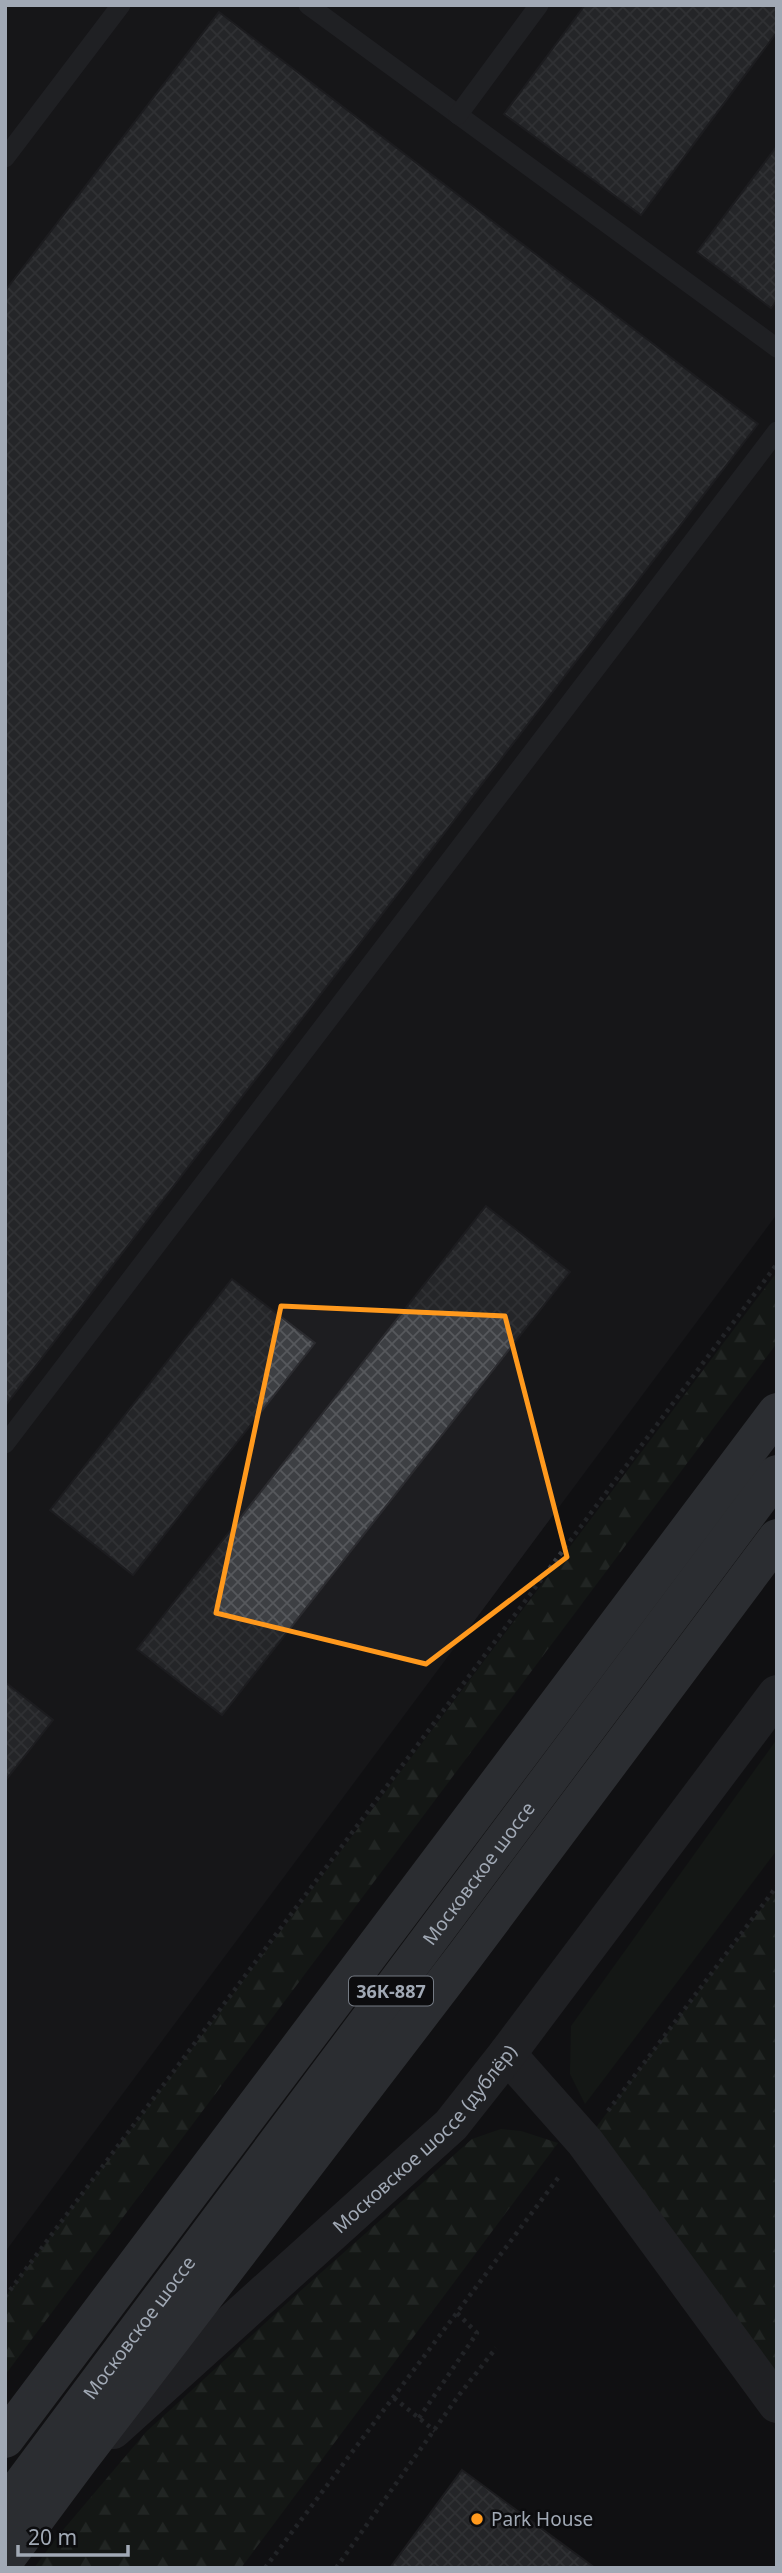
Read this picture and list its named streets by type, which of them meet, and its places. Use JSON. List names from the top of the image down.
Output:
{
  "streets": {
    "main road": ["Московское шоссе", "36К-887"],
    "street": ["Московское шоссе (дублёр)"]
  },
  "crossings": [
    ["Московское шоссе", "Московское шоссе (дублёр)"]
  ],
  "places": ["Park House"],
  "scale_bar": "20 m"
}
